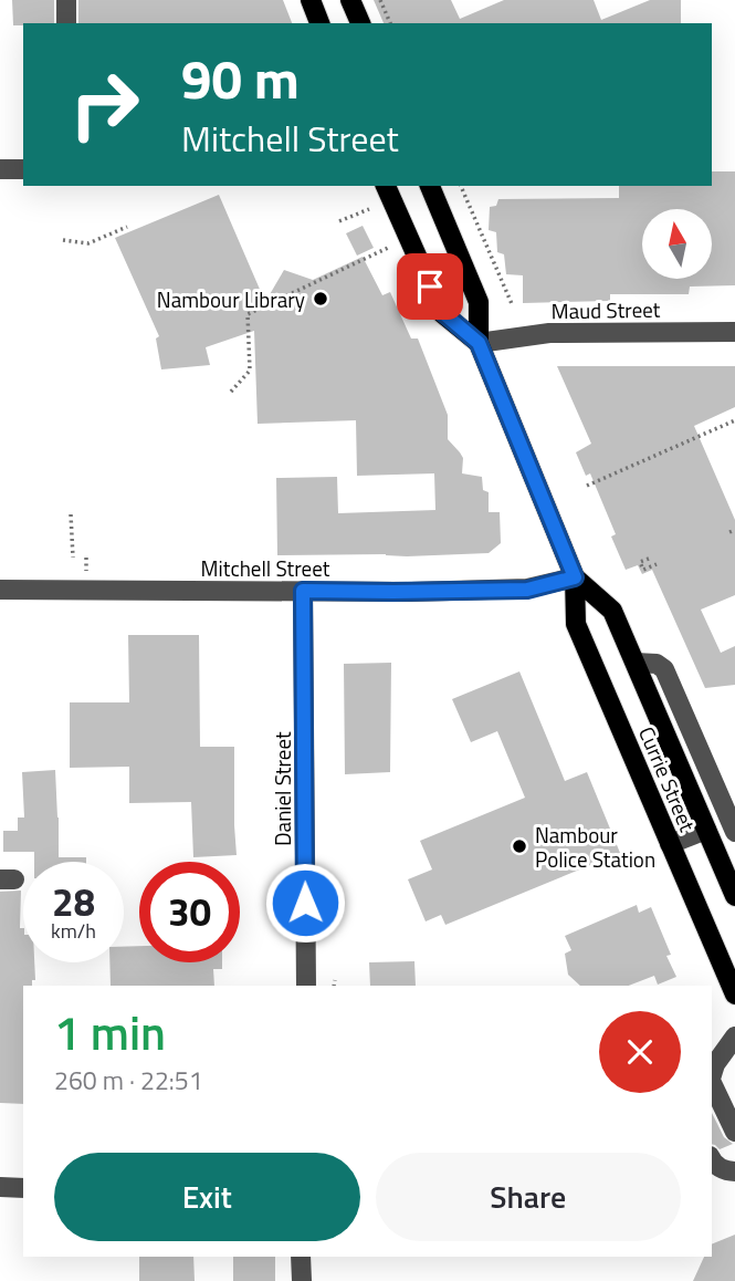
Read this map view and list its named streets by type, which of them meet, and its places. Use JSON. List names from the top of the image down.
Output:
{
  "streets": {
    "main road": ["Currie Street"],
    "street": ["Maud Street", "Mitchell Street", "Daniel Street"]
  },
  "crossings": [
    ["Maud Street", "Currie Street"],
    ["Mitchell Street", "Currie Street"],
    ["Mitchell Street", "Daniel Street"]
  ],
  "places": ["Nambour Library", "Nambour Police Station"],
  "north": "top",
  "page": {
    "turn": ["90 m", "Mitchell Street"],
    "speed": "28 km/h",
    "limit": "30",
    "heading": ["1 min", "260 m · 22:51"],
    "buttons": ["Exit", "Share"]
  }
}
